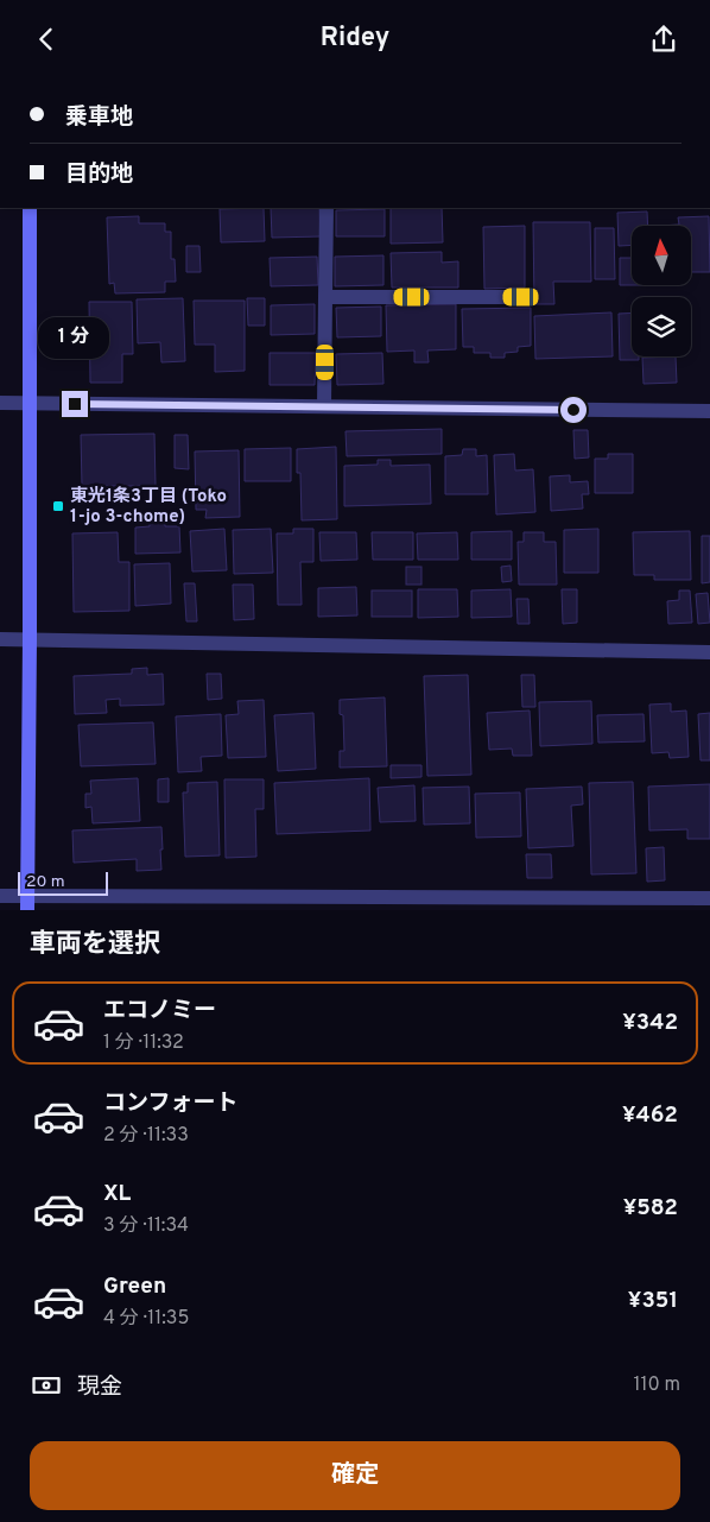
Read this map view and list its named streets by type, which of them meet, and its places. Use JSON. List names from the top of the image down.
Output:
{
  "places": {
    "transit": ["東光1条3丁目 (Toko 1-jo 3-chome)"]
  },
  "scale_bar": "20 m",
  "north": "top",
  "page": {
    "header": "Ridey",
    "banner": ["乗車地", "目的地"],
    "bubble": "1 分",
    "scale": "20 m",
    "heading": "車両を選択",
    "list": [
      {
        "name": "エコノミー",
        "note": "1 分 · 11:32",
        "value": "¥342"
      },
      {
        "name": "コンフォート",
        "note": "2 分 · 11:33",
        "value": "¥462"
      },
      {
        "name": "XL",
        "note": "3 分 · 11:34",
        "value": "¥582"
      },
      {
        "name": "Green",
        "note": "4 分 · 11:35",
        "value": "¥351"
      }
    ],
    "pay": ["現金", "110 m"],
    "buttons": "確定"
  }
}
